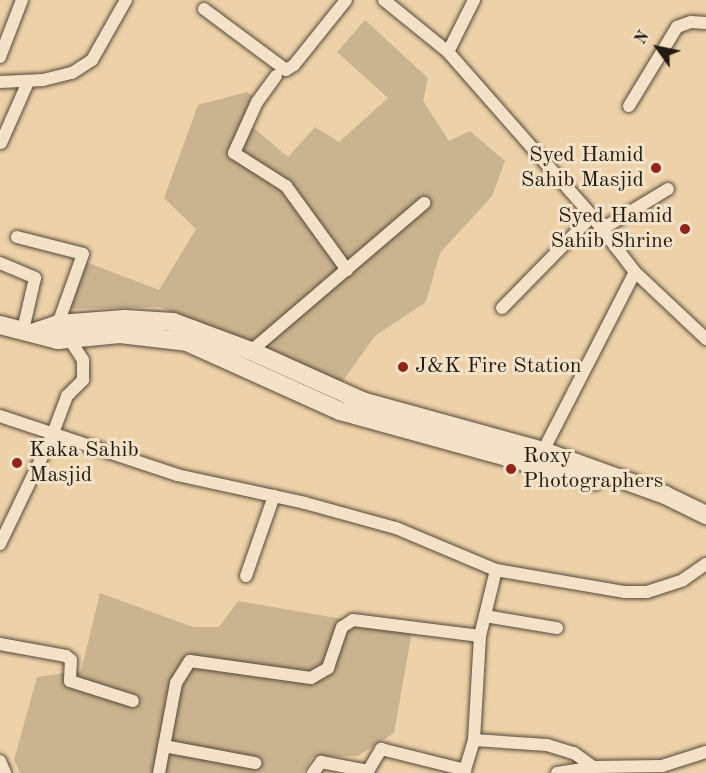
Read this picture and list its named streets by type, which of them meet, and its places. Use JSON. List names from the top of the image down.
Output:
{
  "places": [
    "Syed Hamid Sahib Masjid",
    "Syed Hamid Sahib Shrine",
    "J&K Fire Station",
    "Kaka Sahib Masjid",
    "Roxy Photographers"
  ],
  "north": "top left"
}
